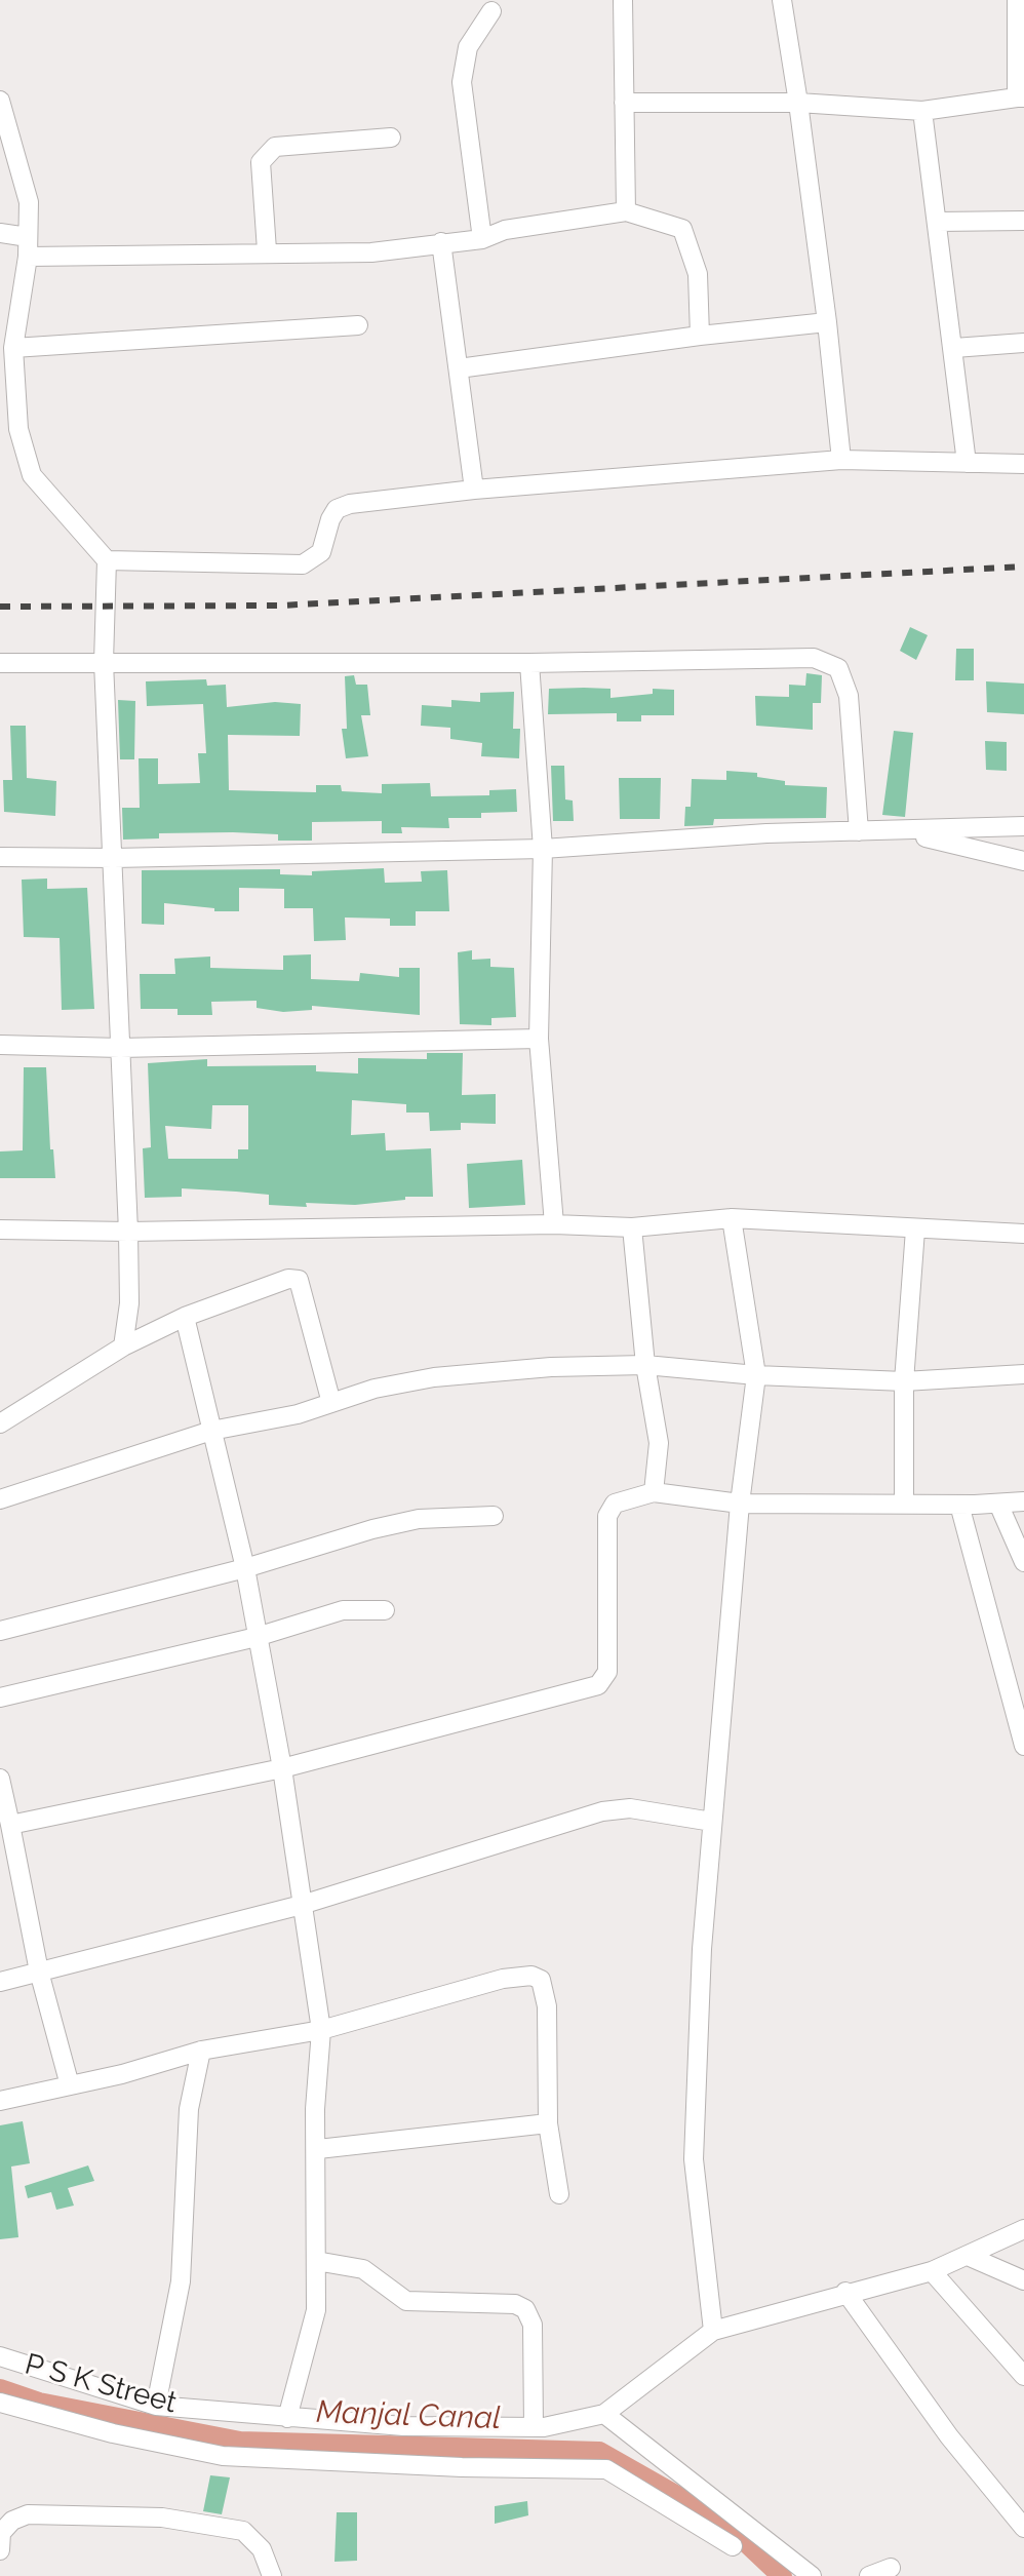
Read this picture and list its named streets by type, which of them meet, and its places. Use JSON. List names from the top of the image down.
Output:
{
  "streets": {
    "street": ["P S K Street"]
  },
  "water": ["Manjal Canal"]
}
